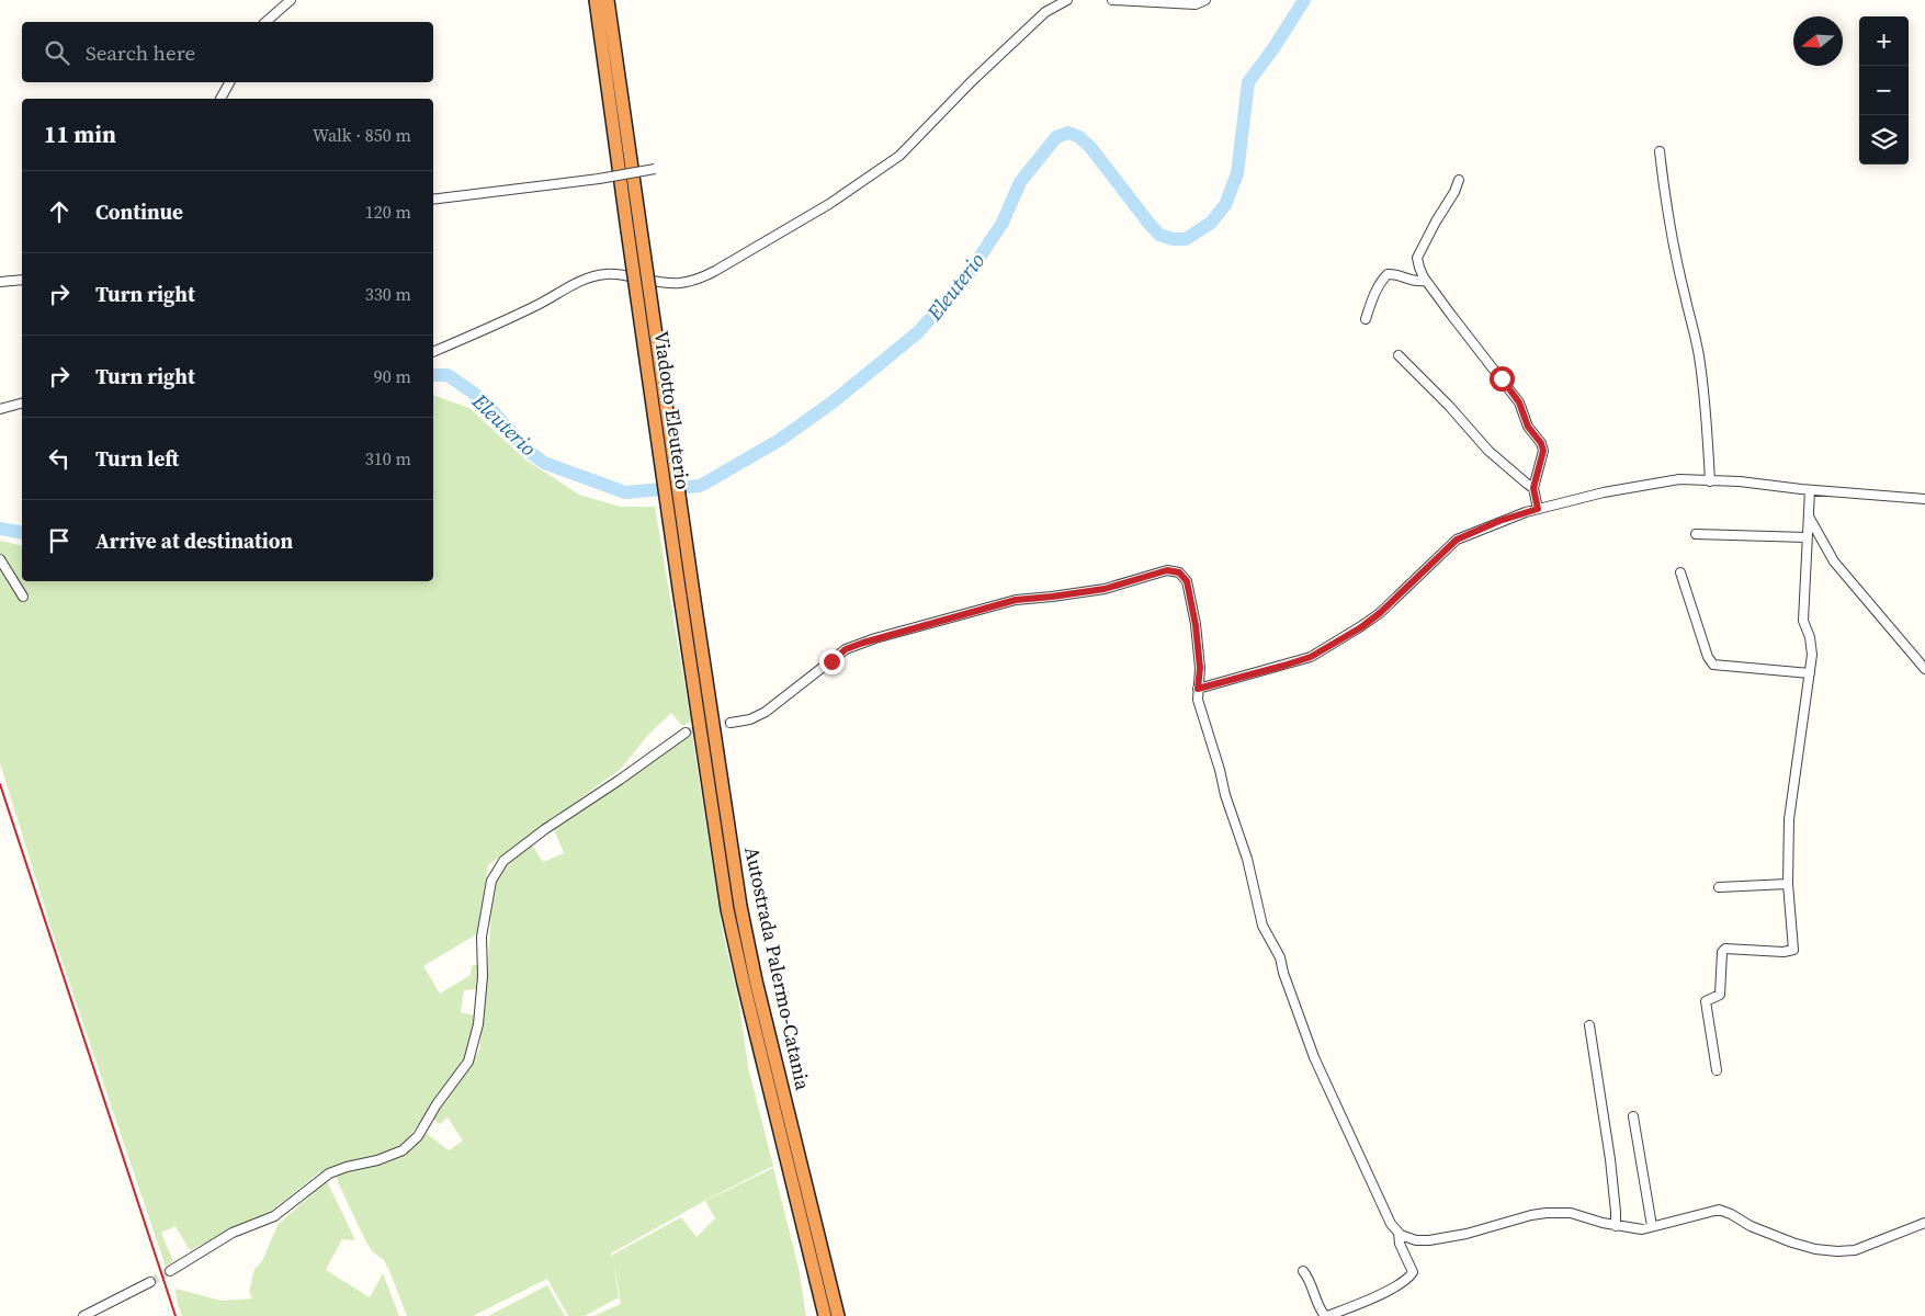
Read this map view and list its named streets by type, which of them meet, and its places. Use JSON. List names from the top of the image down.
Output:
{
  "streets": {
    "highway": ["Viadotto Eleuterio", "Autostrada Palermo-Catania"]
  },
  "crossings": [
    ["Viadotto Eleuterio", "Autostrada Palermo-Catania"]
  ],
  "water": ["Eleuterio"],
  "north": "left",
  "page": {
    "map_buttons": ["+", "−"],
    "search": "Search here",
    "heading": ["11 min", "Walk · 850 m"],
    "list": [
      ["Continue", "120 m"],
      ["Turn right", "330 m"],
      ["Turn right", "90 m"],
      ["Turn left", "310 m"],
      "Arrive at destination"
    ]
  }
}
